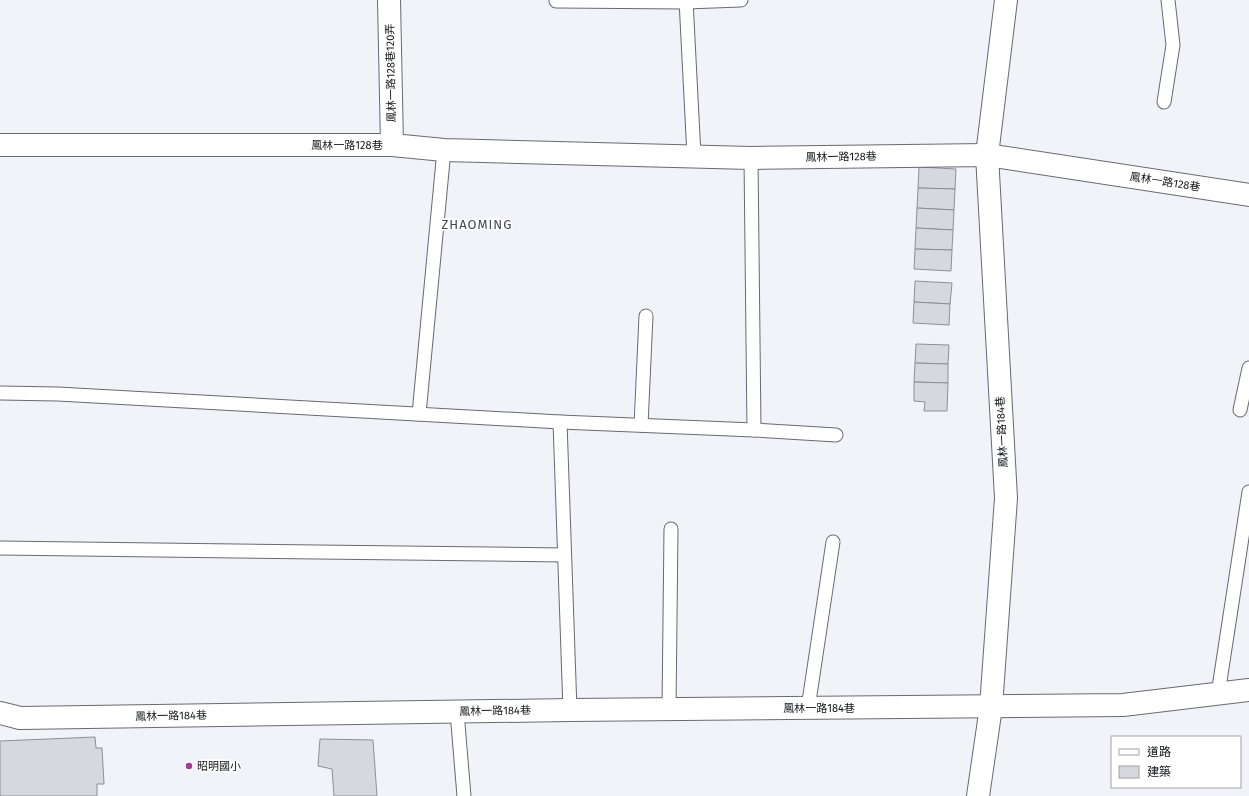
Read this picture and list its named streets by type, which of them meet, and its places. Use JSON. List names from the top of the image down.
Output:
{
  "streets": {
    "street": ["鳳林一路128巷120弄", "鳳林一路128巷", "鳳林一路184巷"]
  },
  "crossings": [
    ["鳳林一路128巷120弄", "鳳林一路128巷"],
    ["鳳林一路128巷", "鳳林一路184巷"]
  ],
  "districts": ["ZHAOMING"],
  "places": ["昭明國小"],
  "legend": ["道路", "建築"]
}
